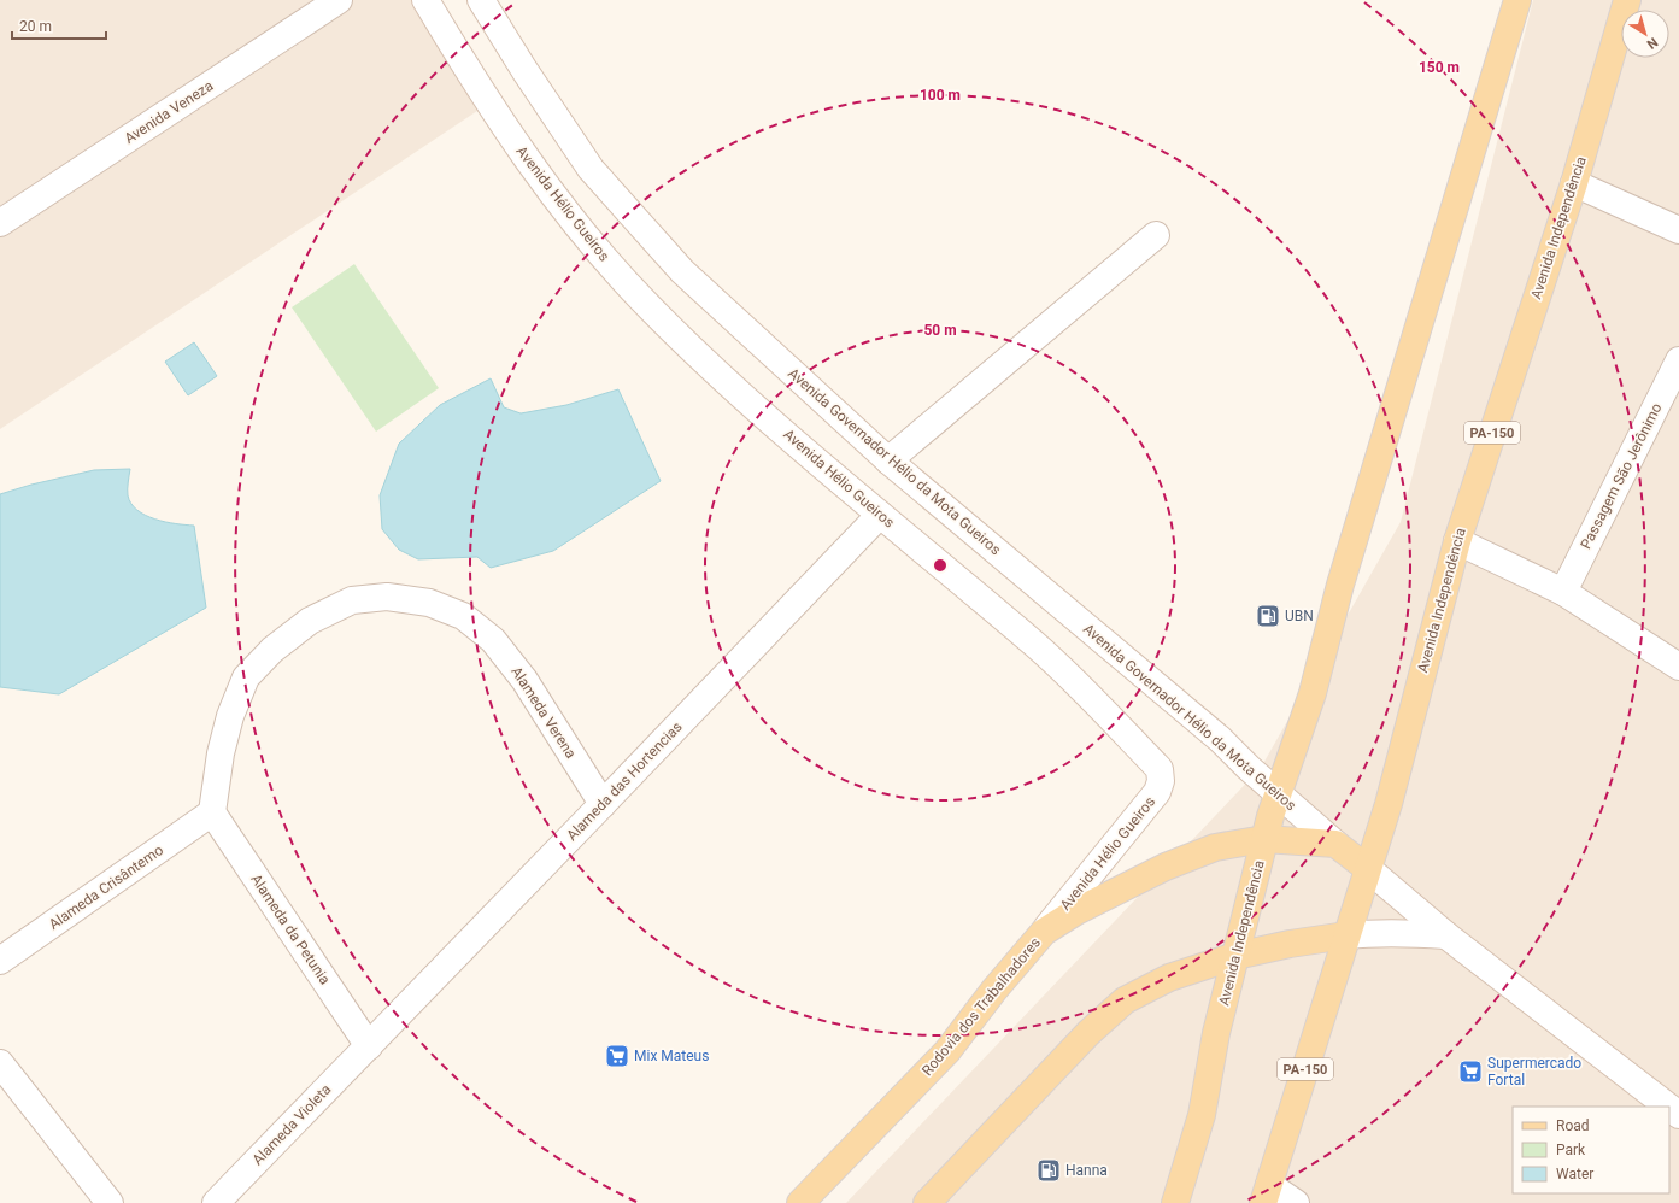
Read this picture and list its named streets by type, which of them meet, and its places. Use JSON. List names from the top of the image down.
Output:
{
  "streets": {
    "main road": [
      "Avenida Independência",
      "PA-150",
      "Avenida Governador Hélio da Mota Gueiros",
      "Rodovia dos Trabalhadores"
    ],
    "street": [
      "Avenida Veneza",
      "Avenida Hélio Gueiros",
      "Passagem São Jerônimo",
      "Alameda Verena",
      "Alameda das Hortencias",
      "Alameda Crisântemo",
      "Alameda da Petunia",
      "Alameda Violeta"
    ]
  },
  "crossings": [
    ["Avenida Hélio Gueiros", "Alameda das Hortencias"],
    ["Avenida Hélio Gueiros", "Rodovia dos Trabalhadores"],
    ["Avenida Independência", "Avenida Governador Hélio da Mota Gueiros"],
    ["Avenida Independência", "Rodovia dos Trabalhadores"],
    ["Avenida Governador Hélio da Mota Gueiros", "Rodovia dos Trabalhadores"],
    ["Alameda Verena", "Alameda das Hortencias"],
    ["Alameda Verena", "Alameda Crisântemo"],
    ["Alameda Verena", "Alameda da Petunia"],
    ["Alameda das Hortencias", "Alameda da Petunia"],
    ["Alameda das Hortencias", "Alameda Violeta"],
    ["Alameda Crisântemo", "Alameda da Petunia"],
    ["Alameda da Petunia", "Alameda Violeta"]
  ],
  "places": {
    "fuel station": ["UBN", "Hanna"],
    "supermarket": ["Mix Mateus", "Supermercado Fortal"]
  },
  "legend": ["Road", "Park", "Water"],
  "scale_bar": "20 m",
  "north": "bottom right",
  "rings": ["150 m", "100 m", "50 m"]
}
